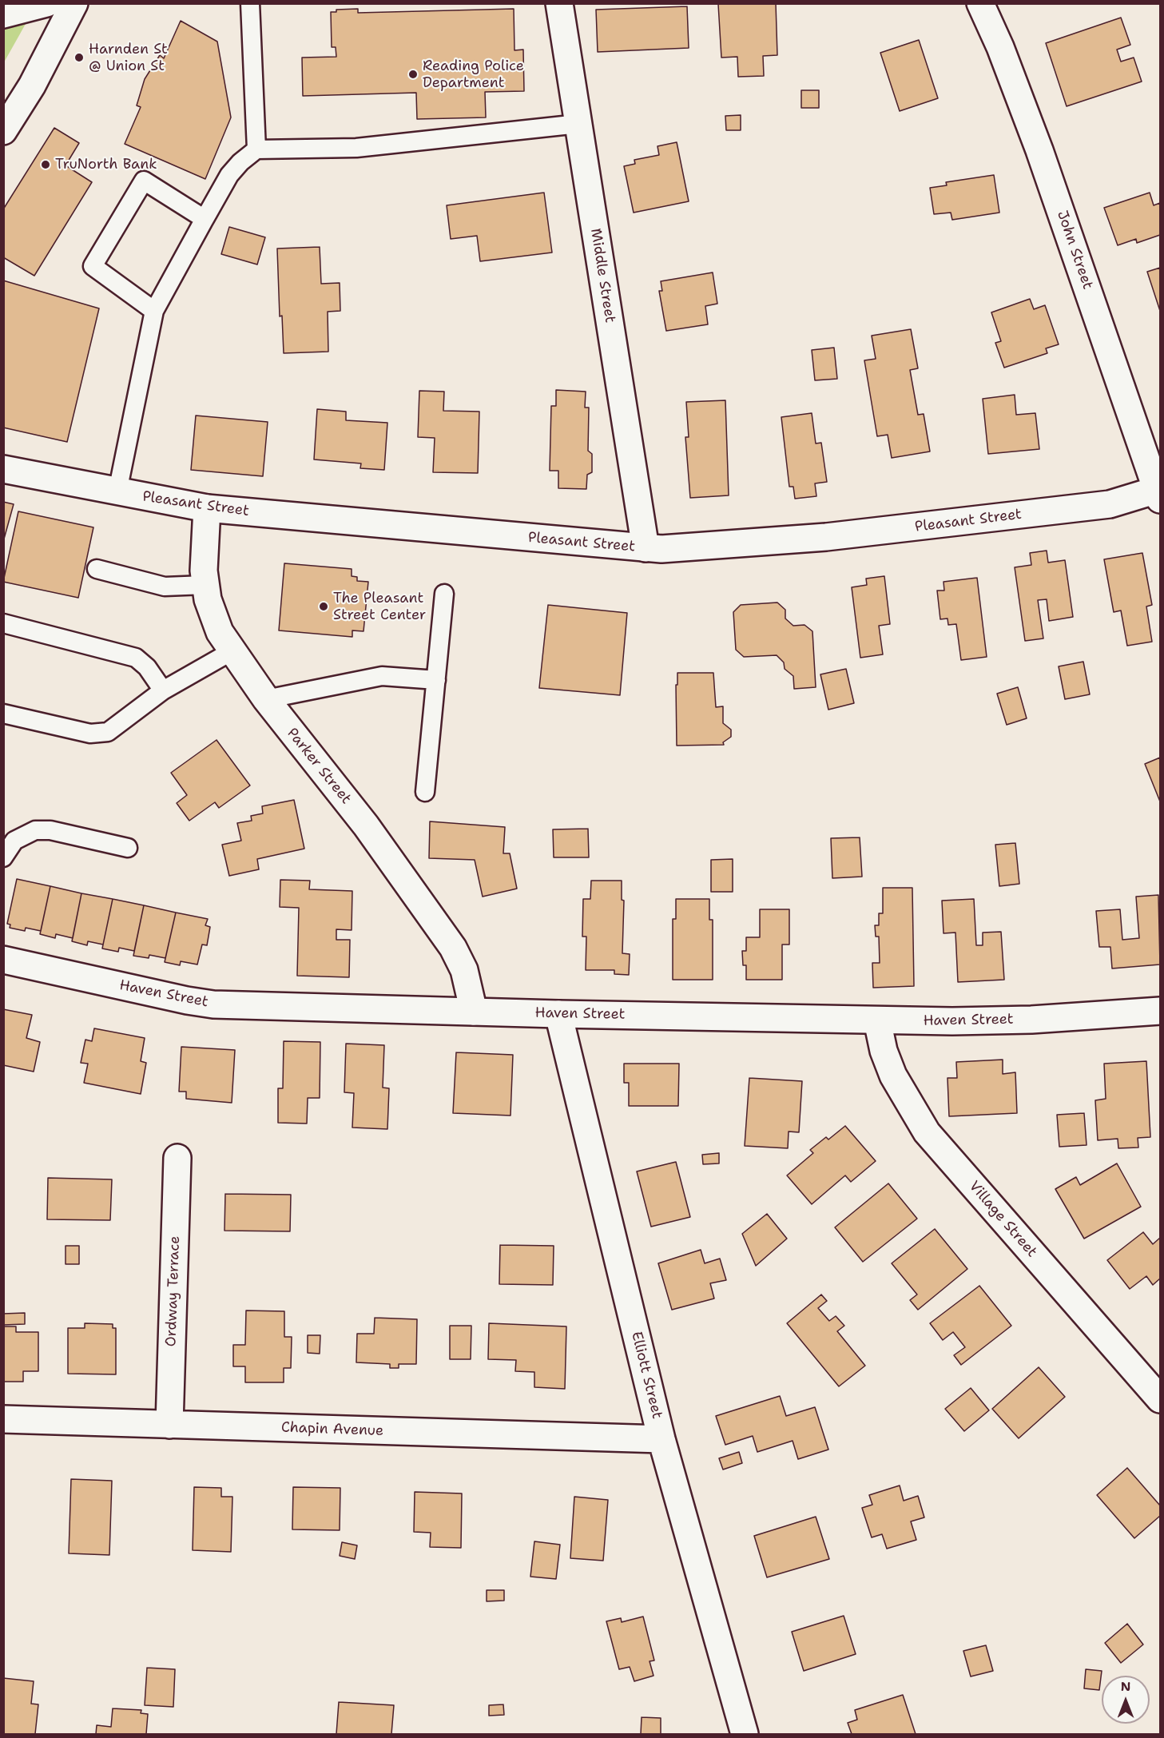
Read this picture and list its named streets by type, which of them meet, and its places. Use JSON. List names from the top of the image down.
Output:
{
  "streets": {
    "street": [
      "John Street",
      "Middle Street",
      "Pleasant Street",
      "Parker Street",
      "Haven Street",
      "Village Street",
      "Ordway Terrace",
      "Elliott Street",
      "Chapin Avenue"
    ]
  },
  "crossings": [
    ["John Street", "Pleasant Street"],
    ["Middle Street", "Pleasant Street"],
    ["Pleasant Street", "Parker Street"],
    ["Parker Street", "Haven Street"],
    ["Haven Street", "Village Street"],
    ["Haven Street", "Elliott Street"],
    ["Ordway Terrace", "Chapin Avenue"],
    ["Elliott Street", "Chapin Avenue"]
  ],
  "places": [
    "Harnden St @ Union St",
    "Reading Police Department",
    "TruNorth Bank",
    "The Pleasant Street Center"
  ],
  "north": "top"
}
